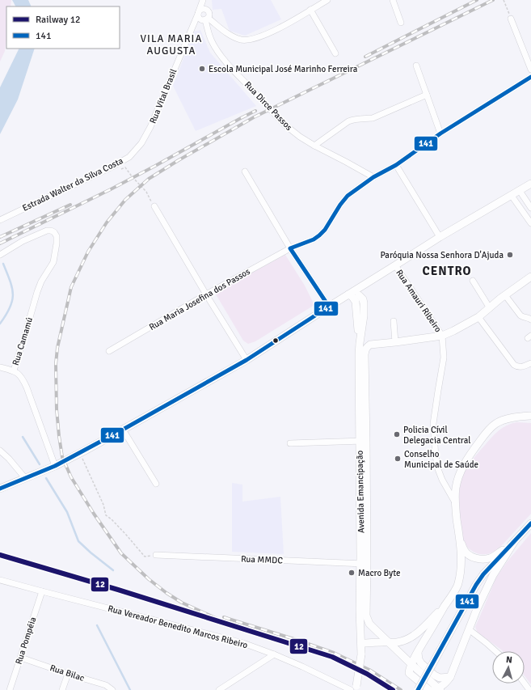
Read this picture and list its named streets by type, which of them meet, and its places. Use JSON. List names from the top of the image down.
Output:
{
  "streets": {
    "main road": ["Avenida Emancipação"],
    "street": [
      "Rua Vital Brasil",
      "Rua Dirce Passos",
      "Estrada Walter da Silva Costa",
      "Rua Maria Josefina dos Passos",
      "Rua Amauri Ribeiro",
      "Rua Camamú",
      "Rua MMDC",
      "Rua Vereador Benedito Marcos Ribeiro",
      "Rua Pompéia",
      "Rua Bilac"
    ]
  },
  "crossings": [
    ["Rua Vital Brasil", "Rua Dirce Passos"],
    ["Rua Vital Brasil", "Estrada Walter da Silva Costa"],
    ["Rua Dirce Passos", "Rua Maria Josefina dos Passos"],
    ["Avenida Emancipação", "Rua MMDC"],
    ["Avenida Emancipação", "Rua Vereador Benedito Marcos Ribeiro"],
    ["Rua Vereador Benedito Marcos Ribeiro", "Rua Pompéia"],
    ["Rua Pompéia", "Rua Bilac"]
  ],
  "districts": ["VILA MARIA AUGUSTA", "CENTRO"],
  "places": [
    "Escola Municipal José Marinho Ferreira",
    "Paróquia Nossa Senhora D'Ajuda",
    "Policia Cívil Delegacia Central",
    "Conselho Municipal de Saúde",
    "Macro Byte"
  ],
  "lines": ["transit line 141", "rail line 12"],
  "legend": ["Railway 12", "141"],
  "north": "top"
}
